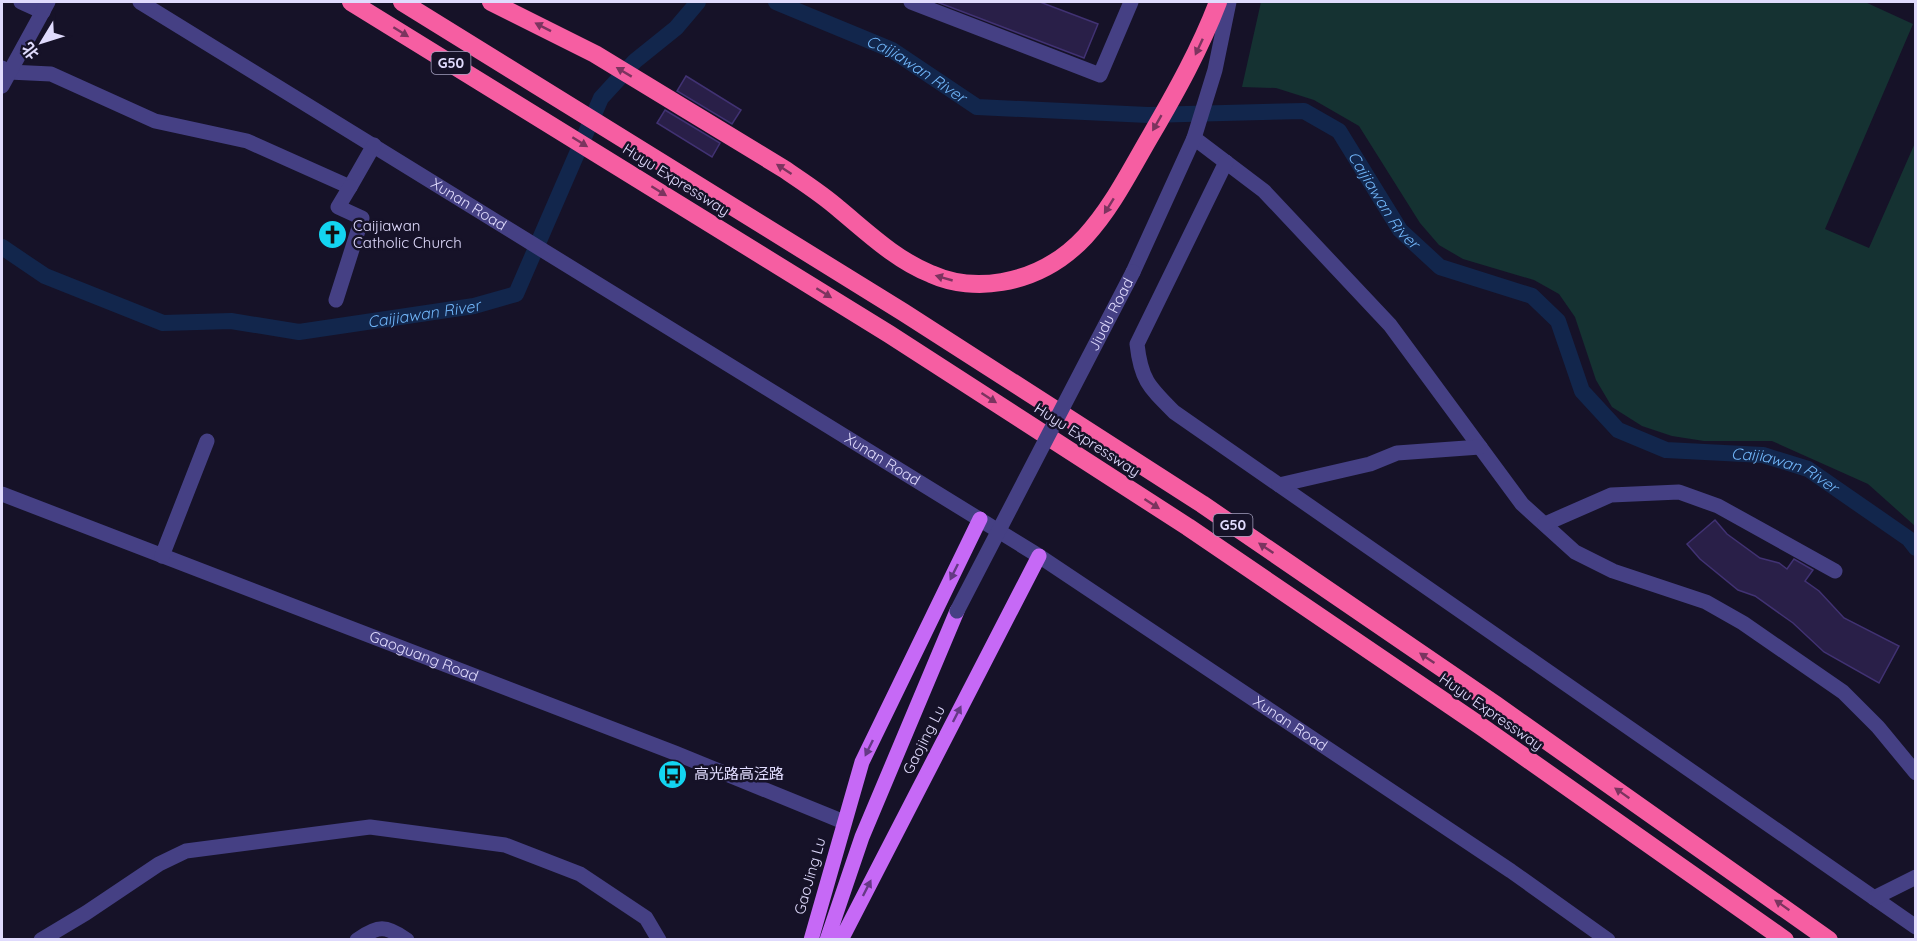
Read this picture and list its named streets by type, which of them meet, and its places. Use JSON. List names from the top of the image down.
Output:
{
  "streets": {
    "highway": ["G50", "Huyu Expressway"],
    "main road": ["Gaojing Lu", "GaoJing Lu"],
    "street": ["Xunan Road", "Jiudu Road", "Gaoguang Road"]
  },
  "crossings": [
    ["Xunan Road", "Gaojing Lu"],
    ["Xunan Road", "GaoJing Lu"],
    ["Jiudu Road", "Gaojing Lu"],
    ["Gaoguang Road", "GaoJing Lu"]
  ],
  "one_way": ["GaoJing Lu"],
  "water": ["Caijiawan River"],
  "places": {
    "church": ["Caijiawan Catholic Church"],
    "bus stop": ["高光路高泾路"]
  },
  "north": "bottom left"
}
